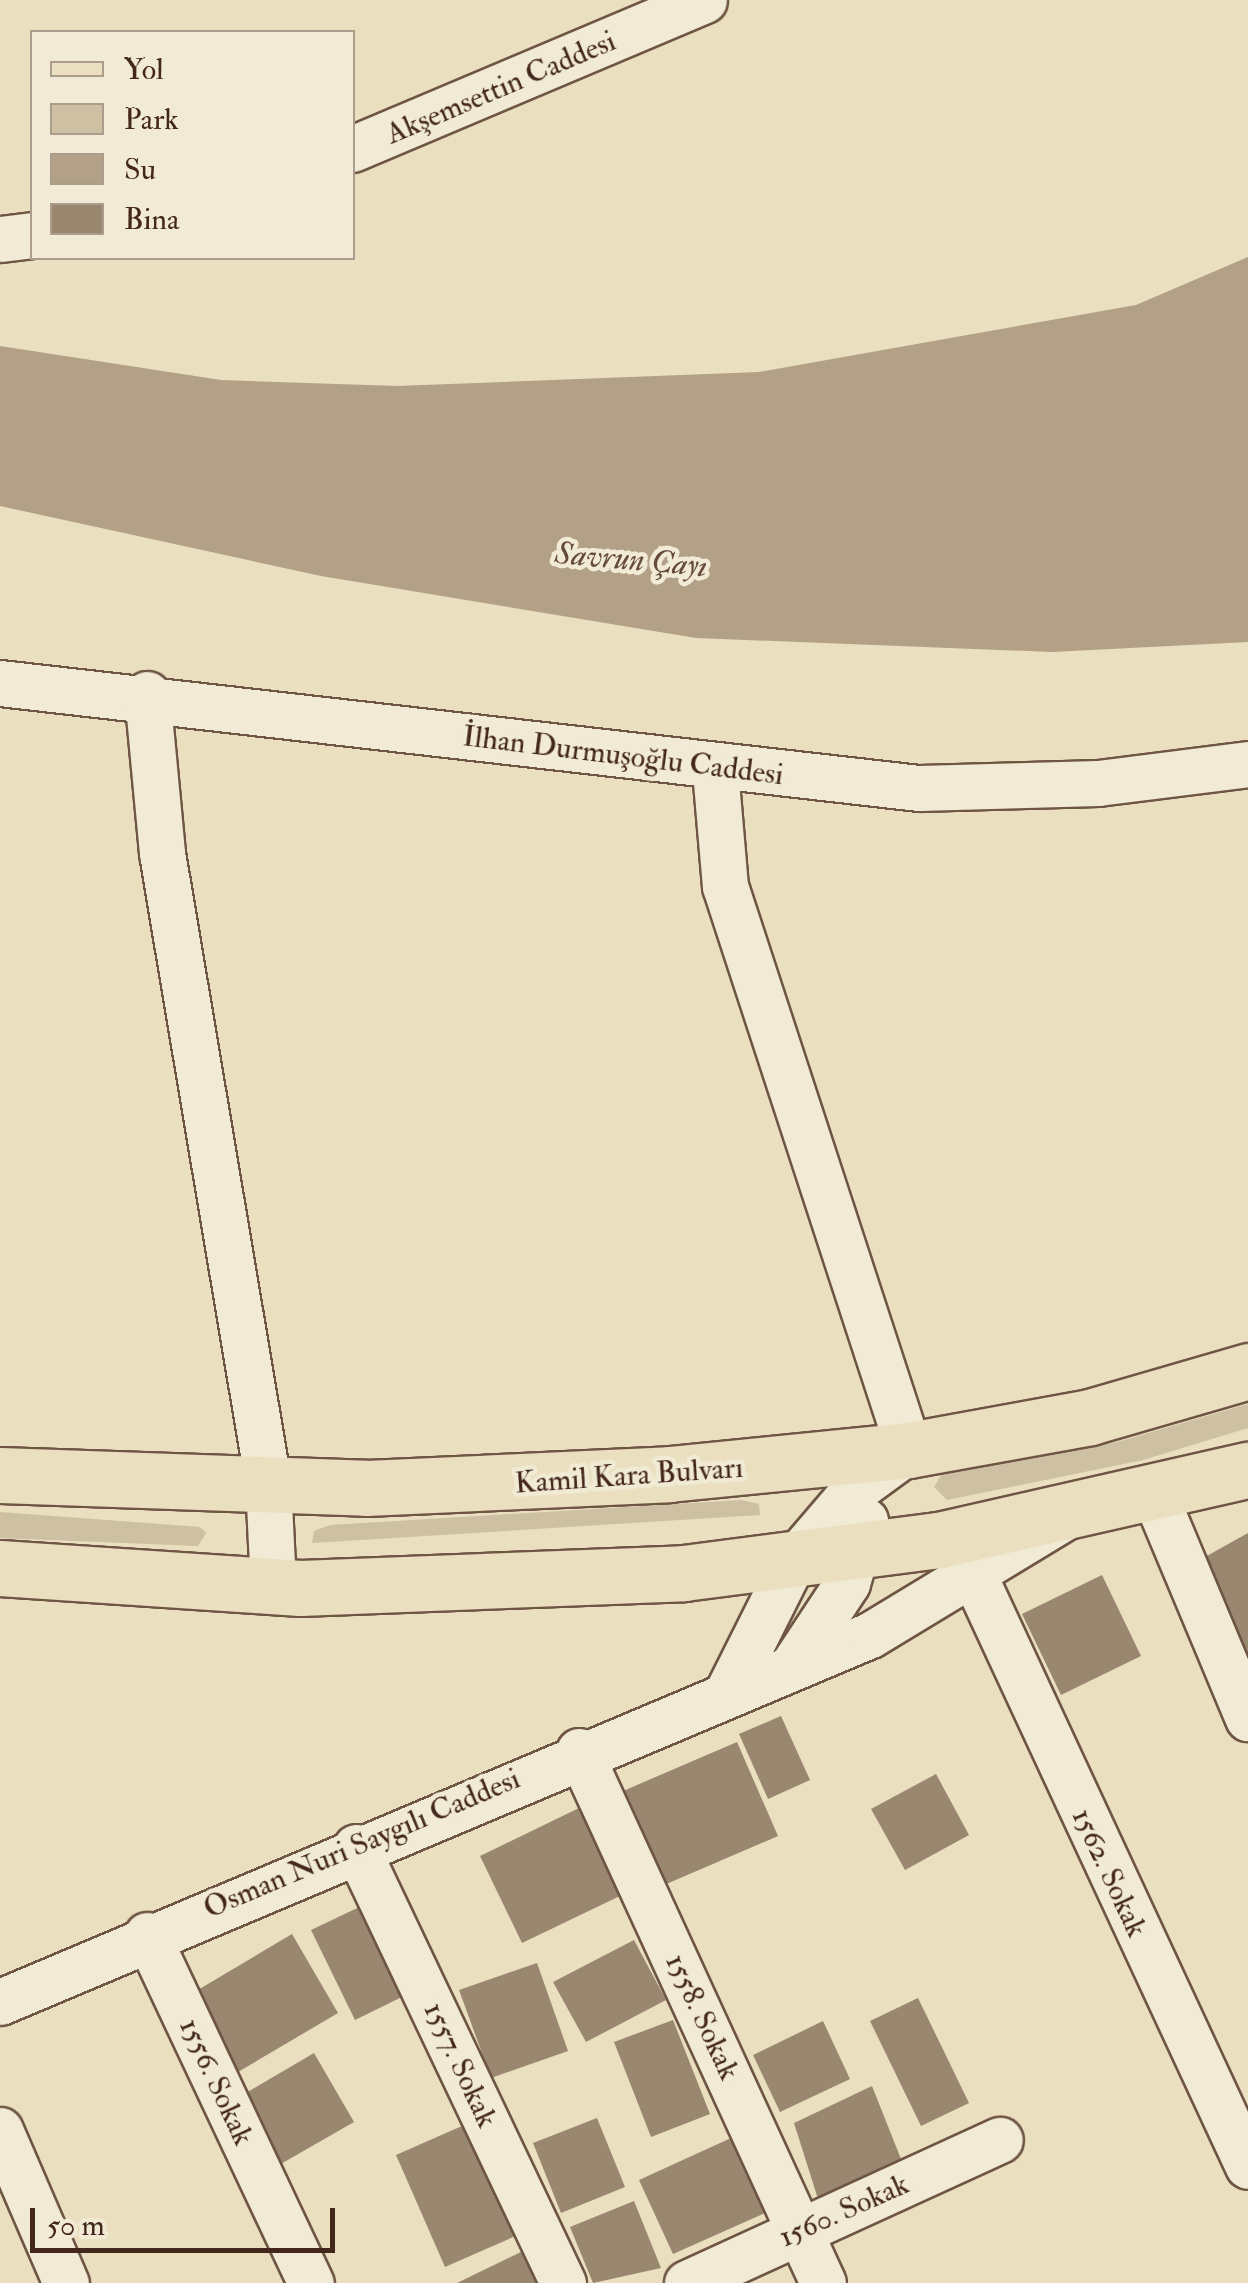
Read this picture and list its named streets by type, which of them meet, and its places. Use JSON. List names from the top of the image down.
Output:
{
  "streets": {
    "main road": ["Kamil Kara Bulvarı"],
    "street": [
      "Akşemsettin Caddesi",
      "İlhan Durmuşoğlu Caddesi",
      "Osman Nuri Saygılı Caddesi",
      "1562. Sokak",
      "1558. Sokak",
      "1557. Sokak",
      "1556. Sokak",
      "1560. Sokak"
    ]
  },
  "crossings": [
    ["Osman Nuri Saygılı Caddesi", "1562. Sokak"],
    ["Osman Nuri Saygılı Caddesi", "1558. Sokak"],
    ["Osman Nuri Saygılı Caddesi", "1557. Sokak"],
    ["Osman Nuri Saygılı Caddesi", "1556. Sokak"],
    ["1558. Sokak", "1560. Sokak"]
  ],
  "water": ["Savrun Çayı"],
  "legend": [
    "Yol",
    "Park",
    "Su",
    "Bina"
  ],
  "scale_bar": "50 m"
}
